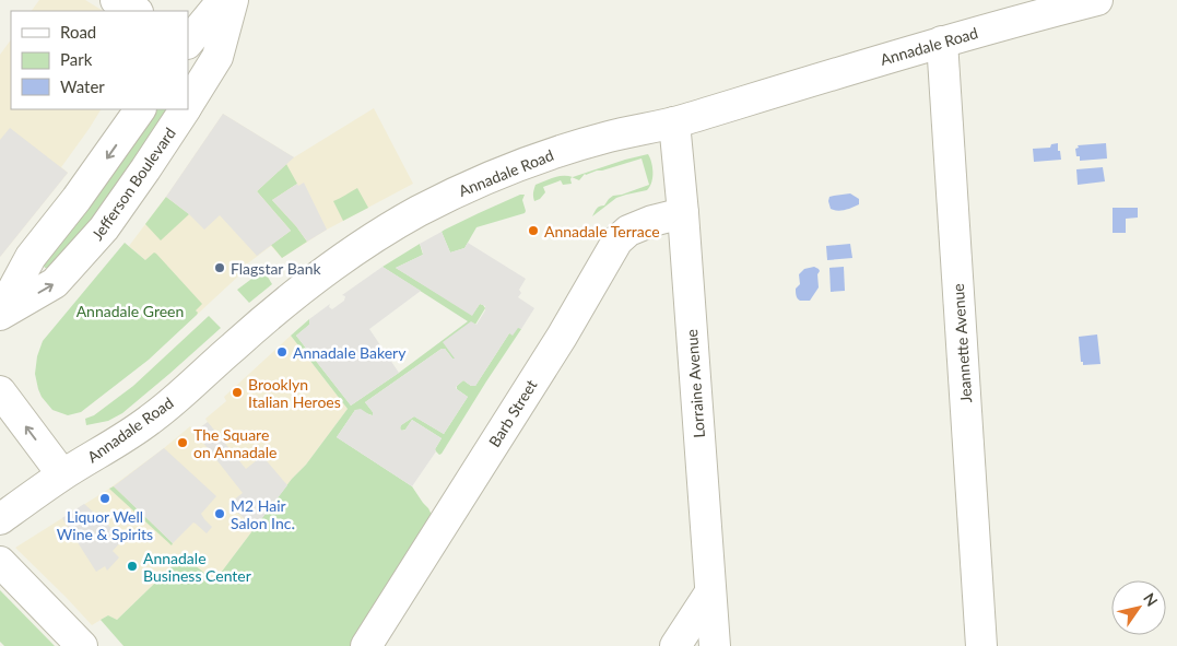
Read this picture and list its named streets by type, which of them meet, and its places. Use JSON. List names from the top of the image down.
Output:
{
  "streets": {
    "street": [
      "Annadale Road",
      "Jefferson Boulevard",
      "Jeannette Avenue",
      "Lorraine Avenue",
      "Barb Street"
    ]
  },
  "crossings": [
    ["Annadale Road", "Jeannette Avenue"],
    ["Annadale Road", "Lorraine Avenue"],
    ["Lorraine Avenue", "Barb Street"]
  ],
  "parks": ["Annadale Green"],
  "places": [
    "Annadale Terrace",
    "Flagstar Bank",
    "Annadale Bakery",
    "Brooklyn Italian Heroes",
    "The Square on Annadale",
    "Liquor Well Wine & Spirits",
    "M2 Hair Salon Inc.",
    "Annadale Business Center"
  ],
  "legend": ["Road", "Park", "Water"],
  "north": "top right"
}
